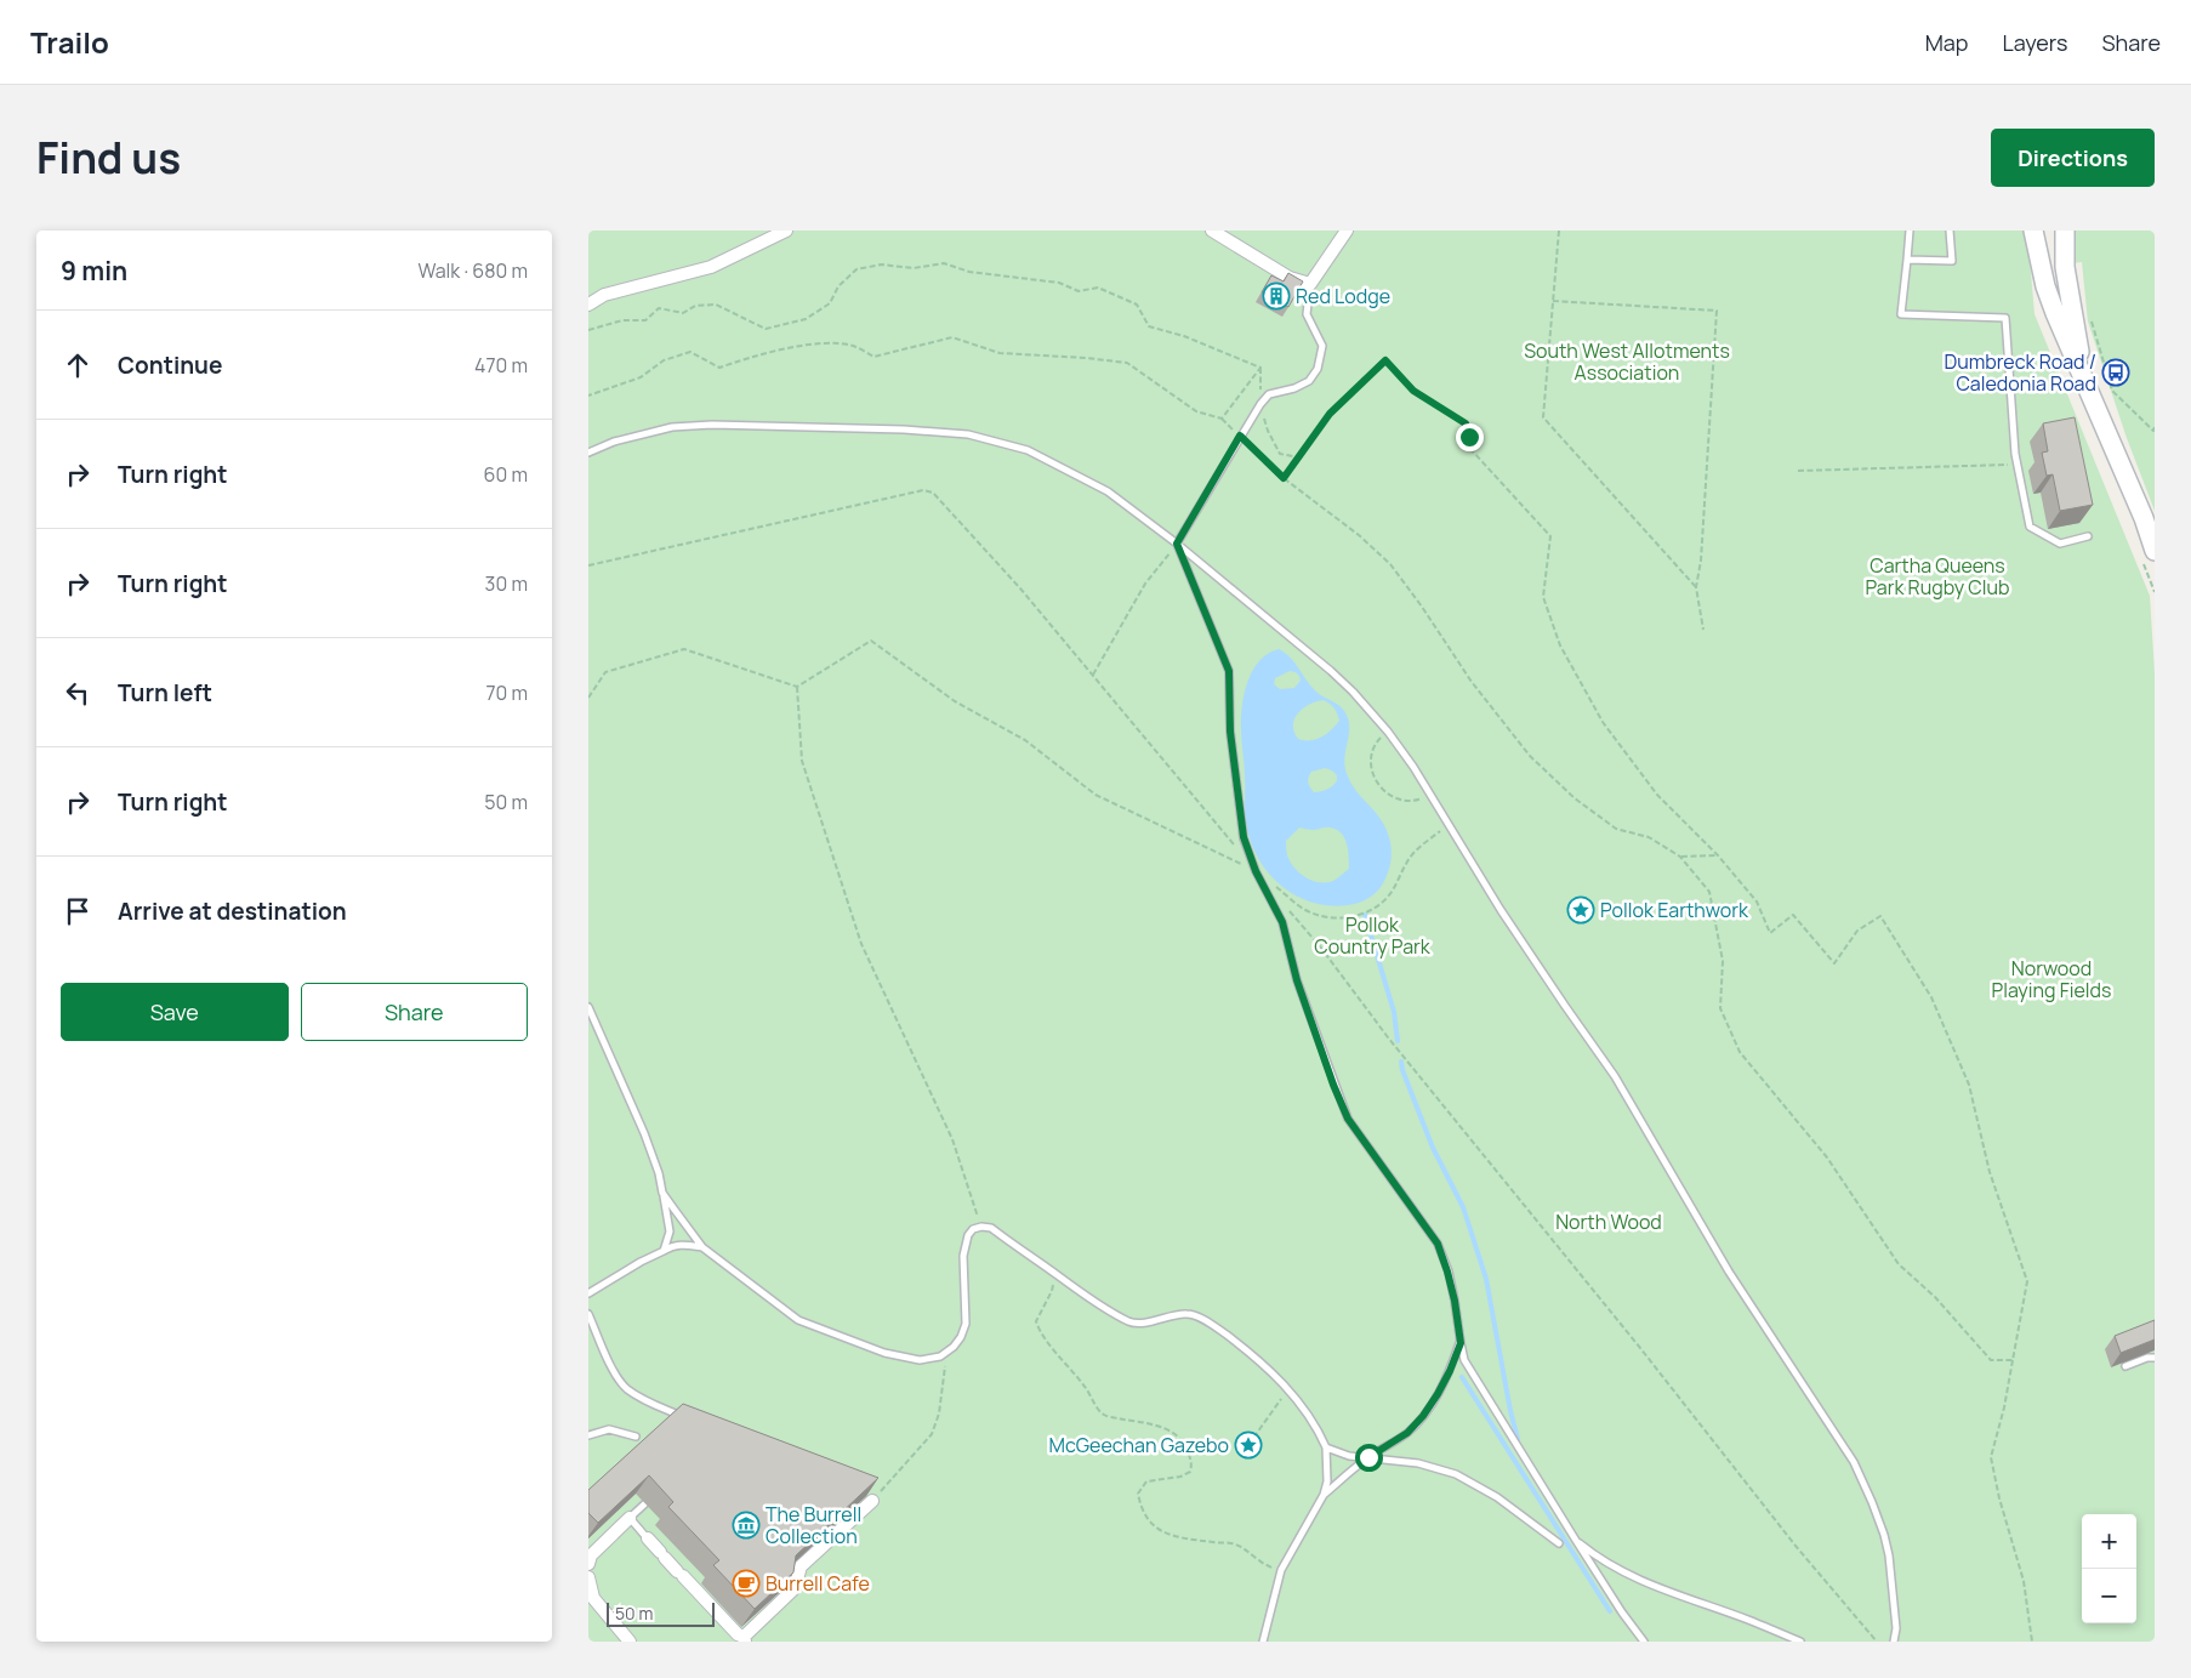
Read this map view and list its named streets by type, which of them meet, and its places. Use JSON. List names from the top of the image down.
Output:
{
  "parks": [
    "South West Allotments Association",
    "Cartha Queens Park Rugby Club",
    "Pollok Country Park",
    "Norwood Playing Fields",
    "North Wood"
  ],
  "places": {
    "building": ["Red Lodge"],
    "bus stop": ["Dumbreck Road / Caledonia Road"],
    "place": ["Pollok Earthwork", "McGeechan Gazebo"],
    "museum": ["The Burrell Collection"],
    "cafe": ["Burrell Cafe"]
  },
  "scale_bar": "50 m",
  "page": {
    "header": "Trailo",
    "nav": ["Map", "Layers", "Share"],
    "title": "Find us",
    "buttons": [
      "Directions",
      ["Save", "Share"]
    ],
    "heading": ["9 min", "Walk · 680 m"],
    "list": [
      ["Continue", "470 m"],
      ["Turn right", "60 m"],
      ["Turn right", "30 m"],
      ["Turn left", "70 m"],
      ["Turn right", "50 m"],
      "Arrive at destination"
    ],
    "map_buttons": ["+", "−"],
    "scale": "50 m"
  }
}
